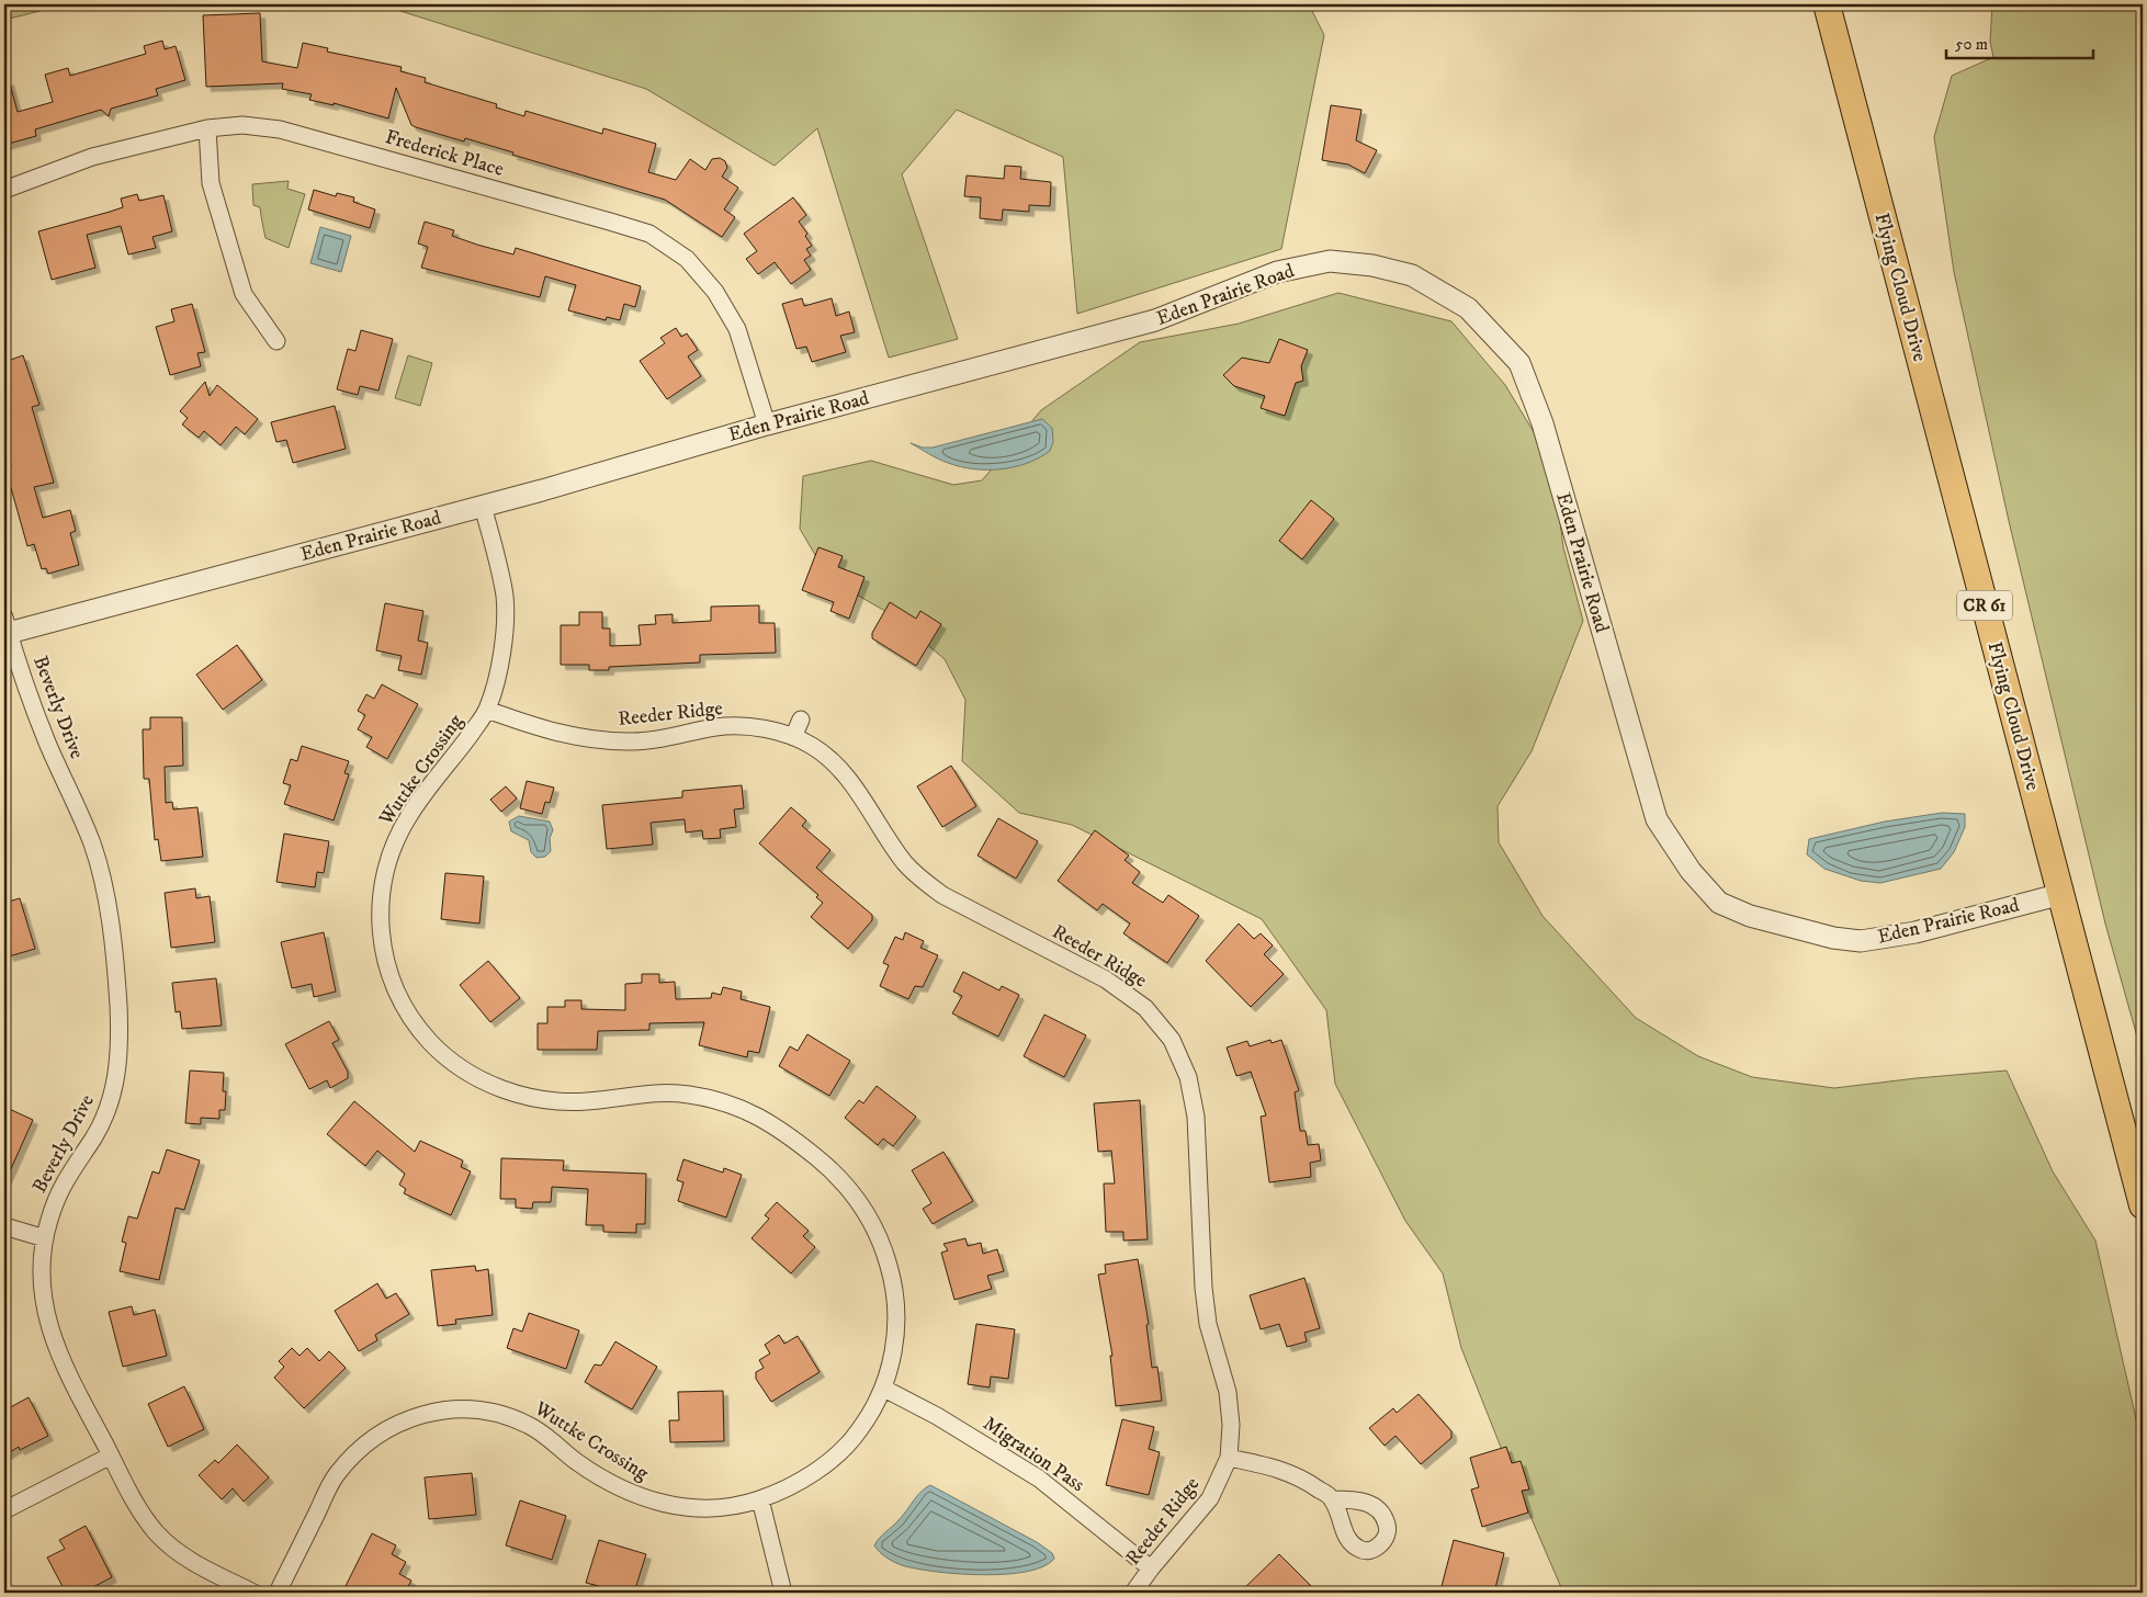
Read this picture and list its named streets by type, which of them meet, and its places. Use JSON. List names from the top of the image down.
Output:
{
  "streets": {
    "main road": ["Flying Cloud Drive", "CR 61"],
    "street": [
      "Frederick Place",
      "Eden Prairie Road",
      "Beverly Drive",
      "Reeder Ridge",
      "Wuttke Crossing",
      "Migration Pass"
    ]
  },
  "crossings": [
    ["Frederick Place", "Eden Prairie Road"],
    ["Flying Cloud Drive", "Eden Prairie Road"],
    ["Eden Prairie Road", "Beverly Drive"],
    ["Eden Prairie Road", "Wuttke Crossing"],
    ["Reeder Ridge", "Wuttke Crossing"],
    ["Reeder Ridge", "Migration Pass"],
    ["Wuttke Crossing", "Migration Pass"]
  ],
  "scale_bar": "50 m"
}
